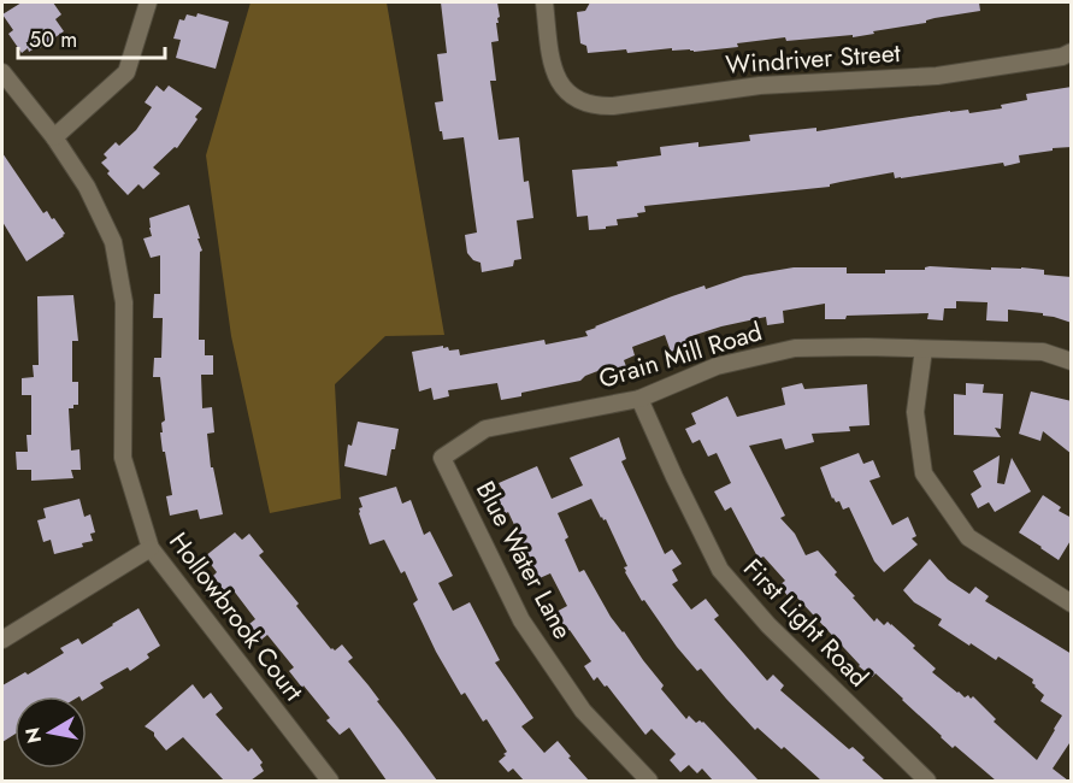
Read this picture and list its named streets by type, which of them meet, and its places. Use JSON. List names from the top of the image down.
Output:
{
  "streets": {
    "street": [
      "Windriver Street",
      "Grain Mill Road",
      "Blue Water Lane",
      "Hollowbrook Court",
      "First Light Road"
    ]
  },
  "crossings": [
    ["Grain Mill Road", "Blue Water Lane"],
    ["Grain Mill Road", "First Light Road"]
  ],
  "scale_bar": "50 m",
  "north": "left"
}
